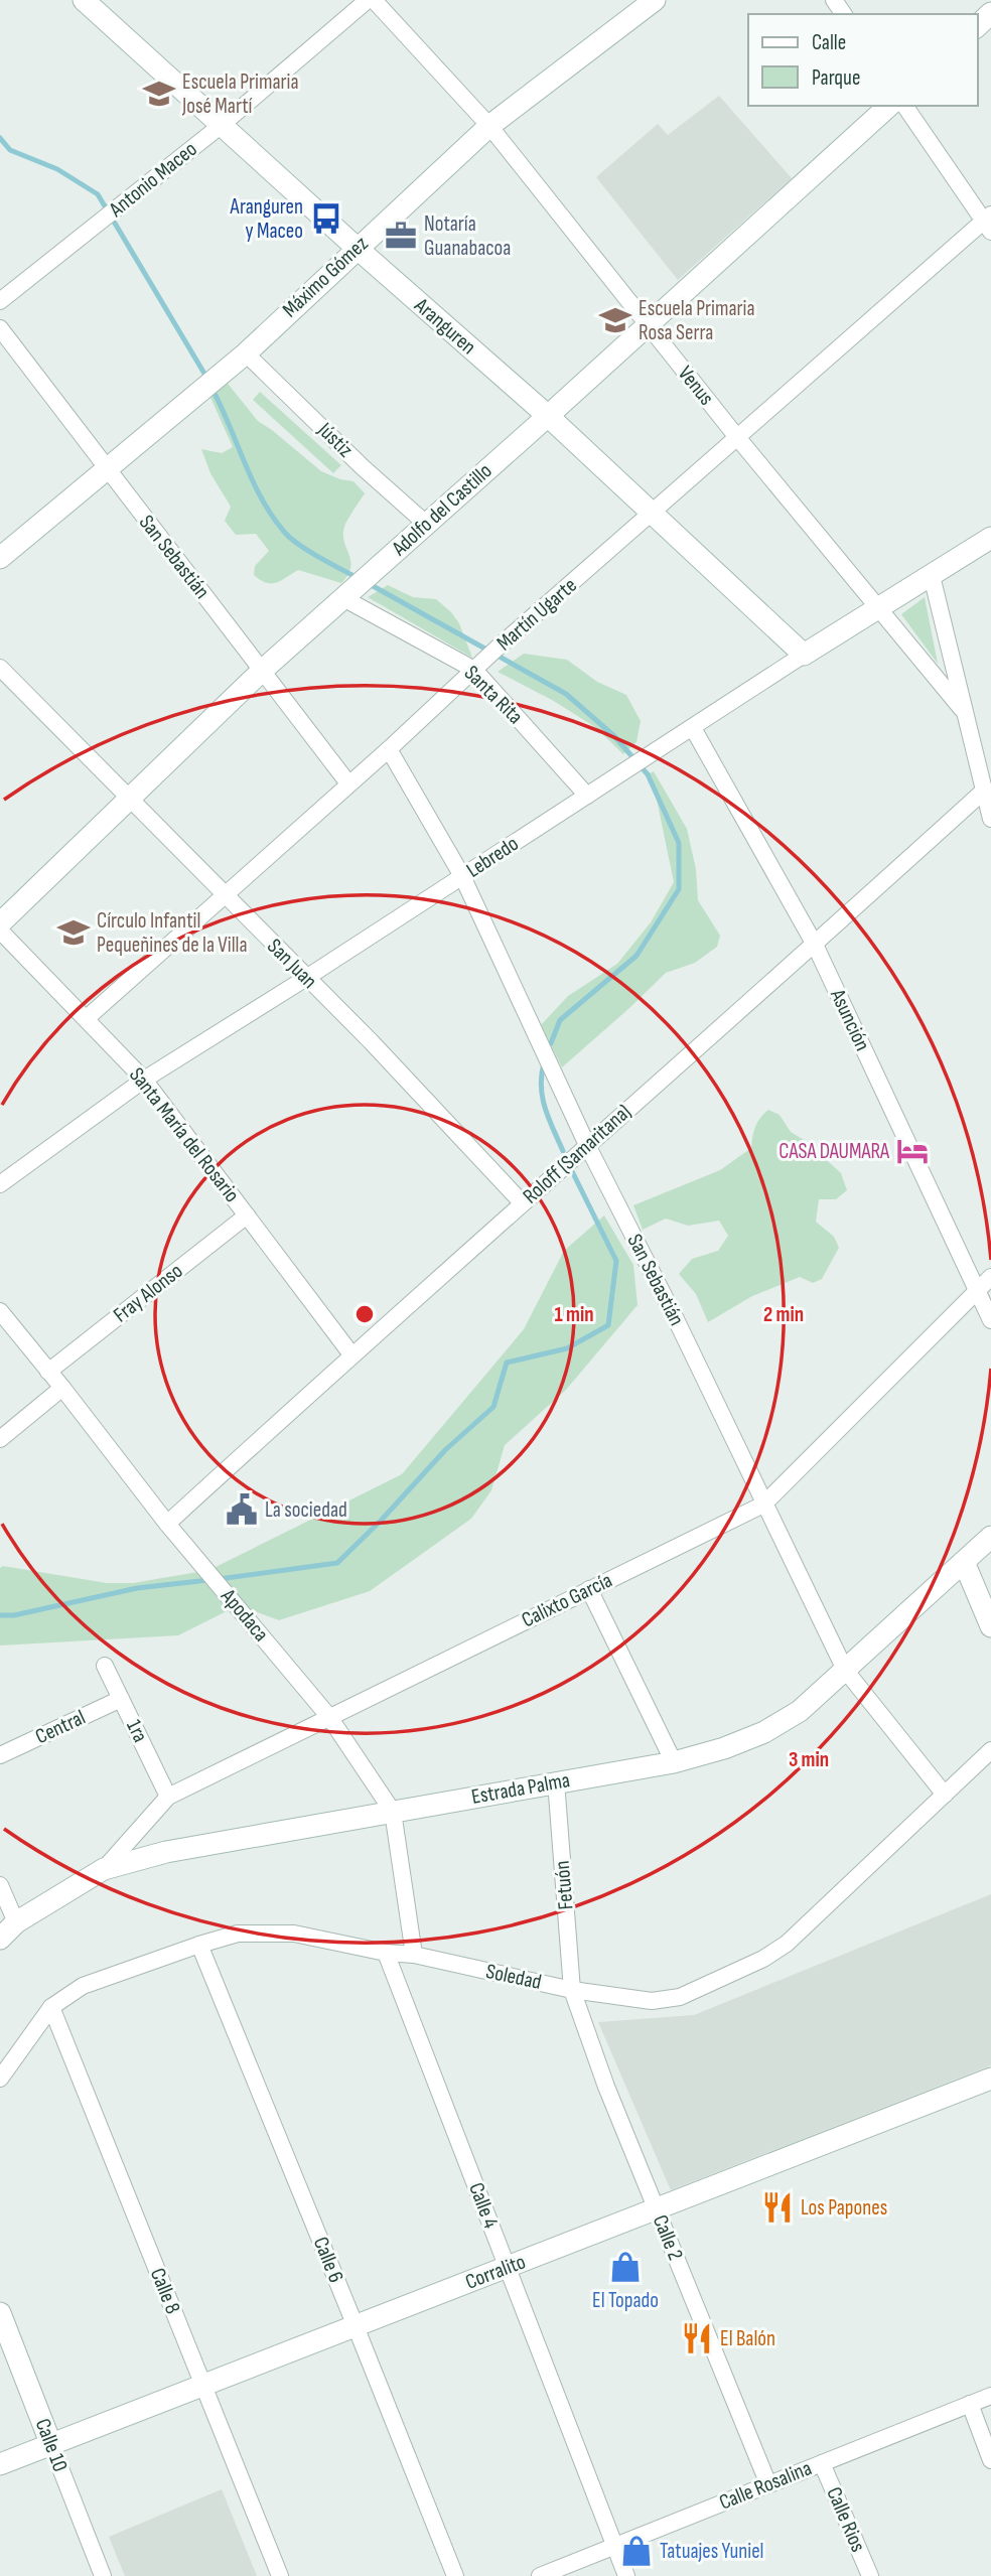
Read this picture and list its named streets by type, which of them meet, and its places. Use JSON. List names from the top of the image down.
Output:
{
  "streets": {
    "street": [
      "Antonio Maceo",
      "Máximo Gómez",
      "Aranguren",
      "Venus",
      "Jústiz",
      "Adolfo del Castillo",
      "San Sebastián",
      "Martín Ugarte",
      "Santa Rita",
      "Lebredo",
      "San Juan",
      "Asunción",
      "Santa María del Rosario",
      "Roloff (Samaritana)",
      "Fray Alonso",
      "Calixto García",
      "Apodaca",
      "Central",
      "1ra",
      "Estrada Palma",
      "Fetuón",
      "Soledad",
      "Calle 4",
      "Calle 2",
      "Calle 6",
      "Corralito",
      "Calle 8",
      "Calle 10",
      "Calle Rosalina",
      "Calle Rios"
    ]
  },
  "crossings": [
    ["Antonio Maceo", "Aranguren"],
    ["Máximo Gómez", "Aranguren"],
    ["Máximo Gómez", "Venus"],
    ["Máximo Gómez", "Jústiz"],
    ["Máximo Gómez", "San Sebastián"],
    ["Aranguren", "Adolfo del Castillo"],
    ["Aranguren", "Martín Ugarte"],
    ["Aranguren", "Lebredo"],
    ["Venus", "Adolfo del Castillo"],
    ["Venus", "Martín Ugarte"],
    ["Venus", "Lebredo"],
    ["Venus", "Roloff (Samaritana)"],
    ["Jústiz", "Adolfo del Castillo"],
    ["Adolfo del Castillo", "San Sebastián"],
    ["Adolfo del Castillo", "Santa Rita"],
    ["Adolfo del Castillo", "San Juan"],
    ["San Sebastián", "Martín Ugarte"],
    ["San Sebastián", "Lebredo"],
    ["San Sebastián", "Roloff (Samaritana)"],
    ["San Sebastián", "Calixto García"],
    ["San Sebastián", "Estrada Palma"],
    ["San Sebastián", "Soledad"],
    ["Martín Ugarte", "Santa Rita"],
    ["Martín Ugarte", "San Juan"],
    ["Martín Ugarte", "Santa María del Rosario"],
    ["Santa Rita", "Lebredo"],
    ["Lebredo", "San Juan"],
    ["Lebredo", "Asunción"],
    ["Lebredo", "Santa María del Rosario"],
    ["San Juan", "Roloff (Samaritana)"],
    ["Asunción", "Roloff (Samaritana)"],
    ["Asunción", "Calixto García"],
    ["Santa María del Rosario", "Roloff (Samaritana)"],
    ["Santa María del Rosario", "Fray Alonso"],
    ["Roloff (Samaritana)", "Apodaca"],
    ["Fray Alonso", "Apodaca"],
    ["Calixto García", "Apodaca"],
    ["Calixto García", "1ra"],
    ["Calixto García", "Estrada Palma"],
    ["Apodaca", "Estrada Palma"],
    ["Apodaca", "Soledad"],
    ["Central", "1ra"],
    ["Estrada Palma", "Fetuón"],
    ["Fetuón", "Soledad"],
    ["Fetuón", "Calle 2"],
    ["Soledad", "Calle 4"],
    ["Soledad", "Calle 2"],
    ["Soledad", "Calle 6"],
    ["Soledad", "Calle 8"],
    ["Calle 4", "Corralito"],
    ["Calle 4", "Calle Rosalina"],
    ["Calle 2", "Corralito"],
    ["Calle 2", "Calle Rosalina"],
    ["Calle 6", "Corralito"],
    ["Corralito", "Calle 8"],
    ["Corralito", "Calle 10"],
    ["Calle Rosalina", "Calle Rios"]
  ],
  "places": {
    "school or university": ["Escuela Primaria José Martí", "Escuela Primaria Rosa Serra", "Círculo Infantil Pequeñines de la Villa"],
    "bus stop": ["Aranguren y Maceo"],
    "office": ["Notaría Guanabacoa"],
    "hotel": ["CASA DAUMARA"],
    "public building": ["La sociedad"],
    "restaurant": ["Los Papones", "El Balón"],
    "shop": ["El Topado", "Tatuajes Yuniel"]
  },
  "legend": ["Calle", "Parque"],
  "rings": ["1 min", "2 min", "3 min"]
}
